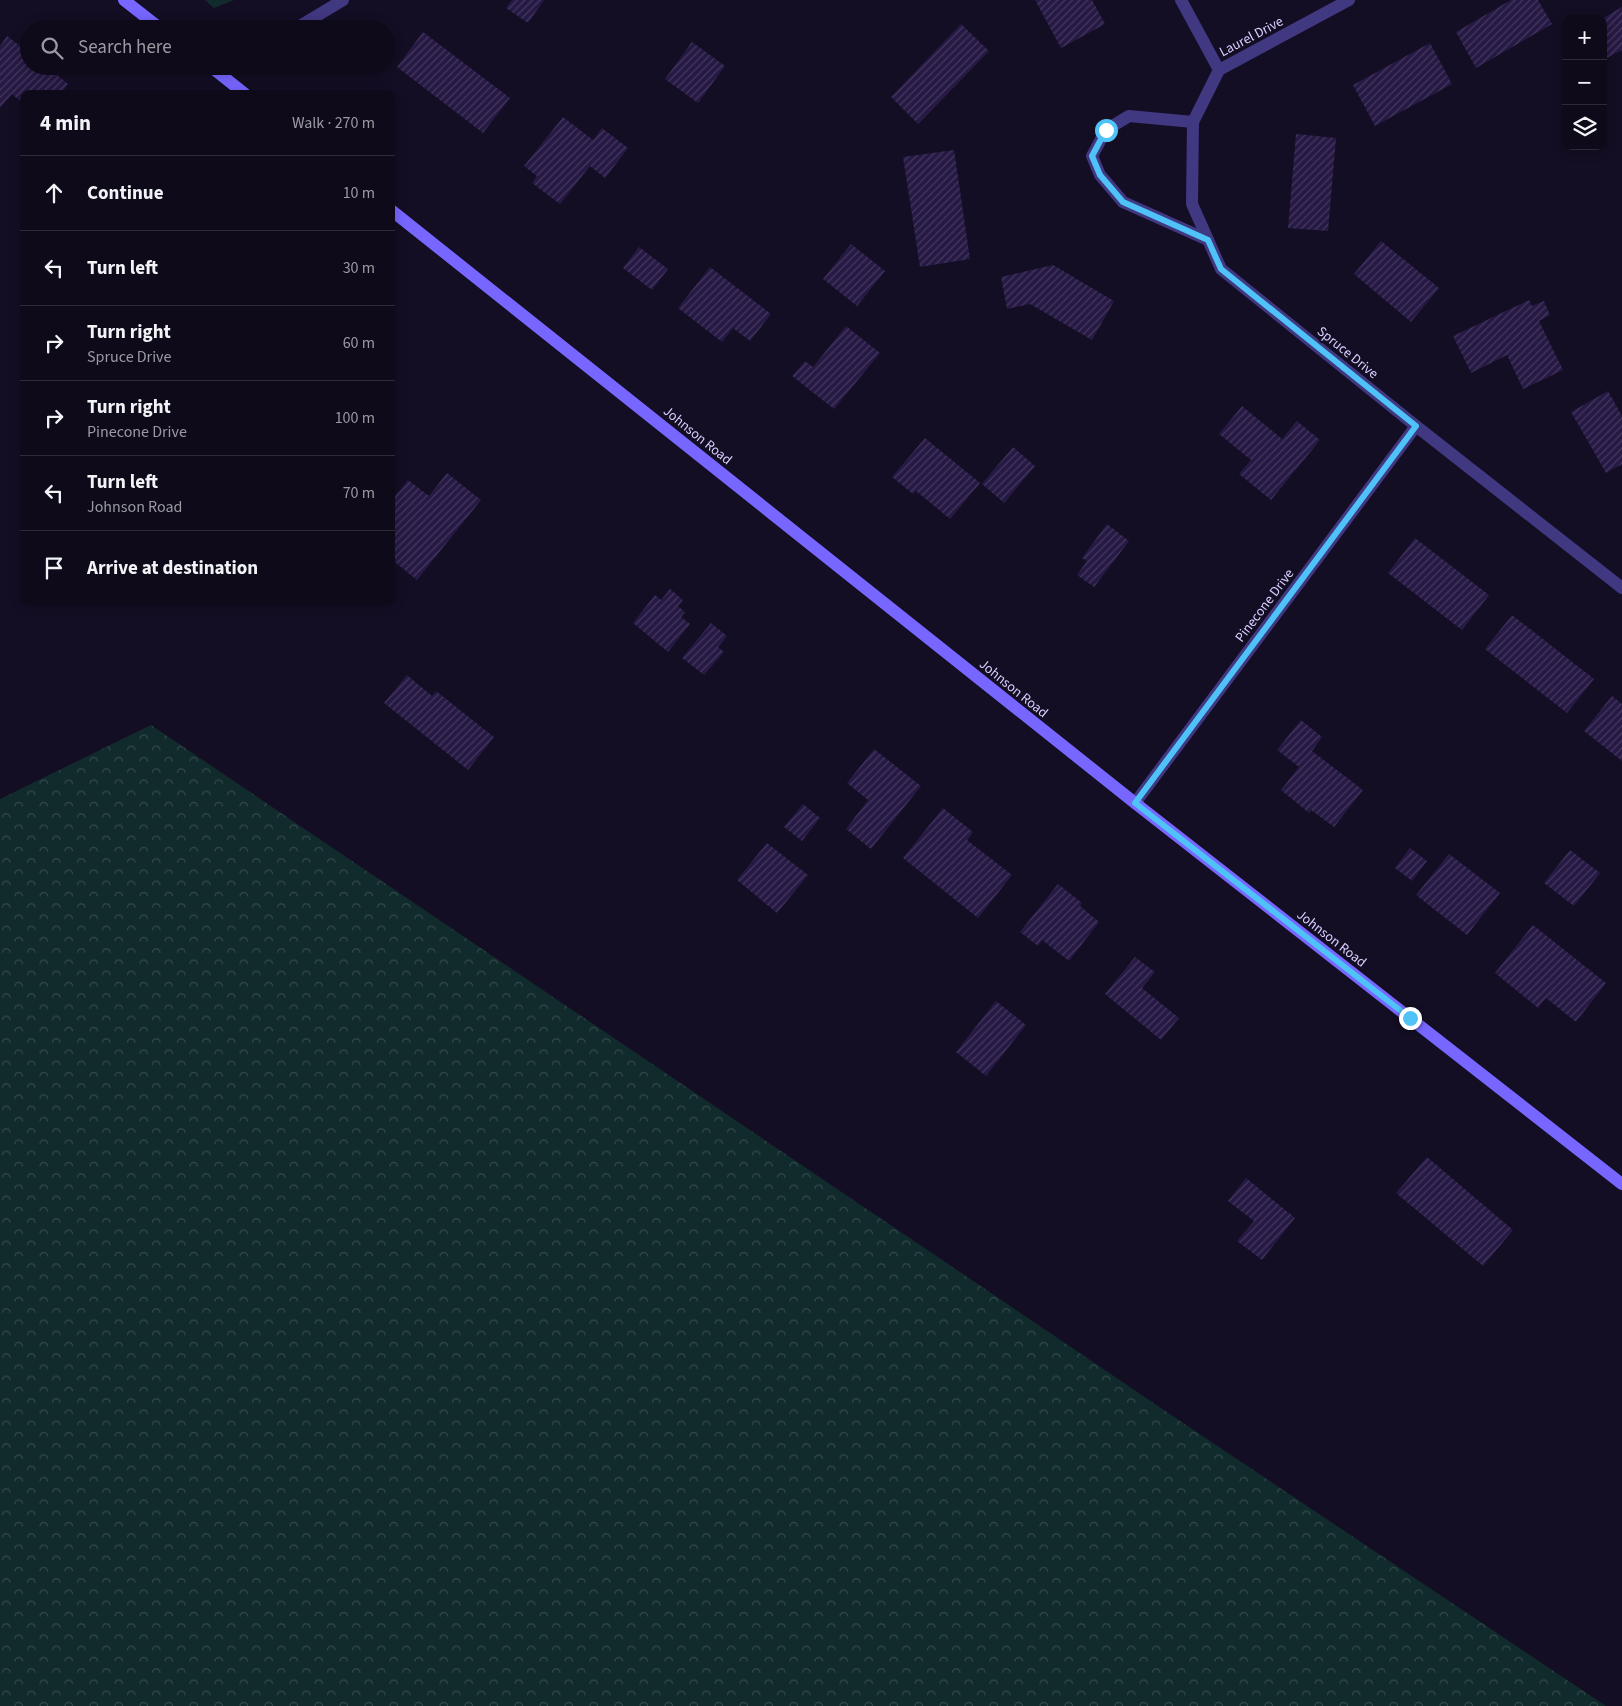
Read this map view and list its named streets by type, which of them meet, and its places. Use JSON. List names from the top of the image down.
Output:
{
  "streets": {
    "main road": ["Johnson Road"],
    "street": ["Laurel Drive", "Spruce Drive", "Pinecone Drive"]
  },
  "crossings": [
    ["Laurel Drive", "Spruce Drive"],
    ["Spruce Drive", "Pinecone Drive"],
    ["Johnson Road", "Pinecone Drive"]
  ],
  "page": {
    "map_buttons": ["+", "−"],
    "search": "Search here",
    "heading": ["4 min", "Walk · 270 m"],
    "list": [
      ["Continue", "10 m"],
      ["Turn left", "30 m"],
      ["Turn right", "Spruce Drive", "60 m"],
      ["Turn right", "Pinecone Drive", "100 m"],
      ["Turn left", "Johnson Road", "70 m"],
      "Arrive at destination"
    ]
  }
}
